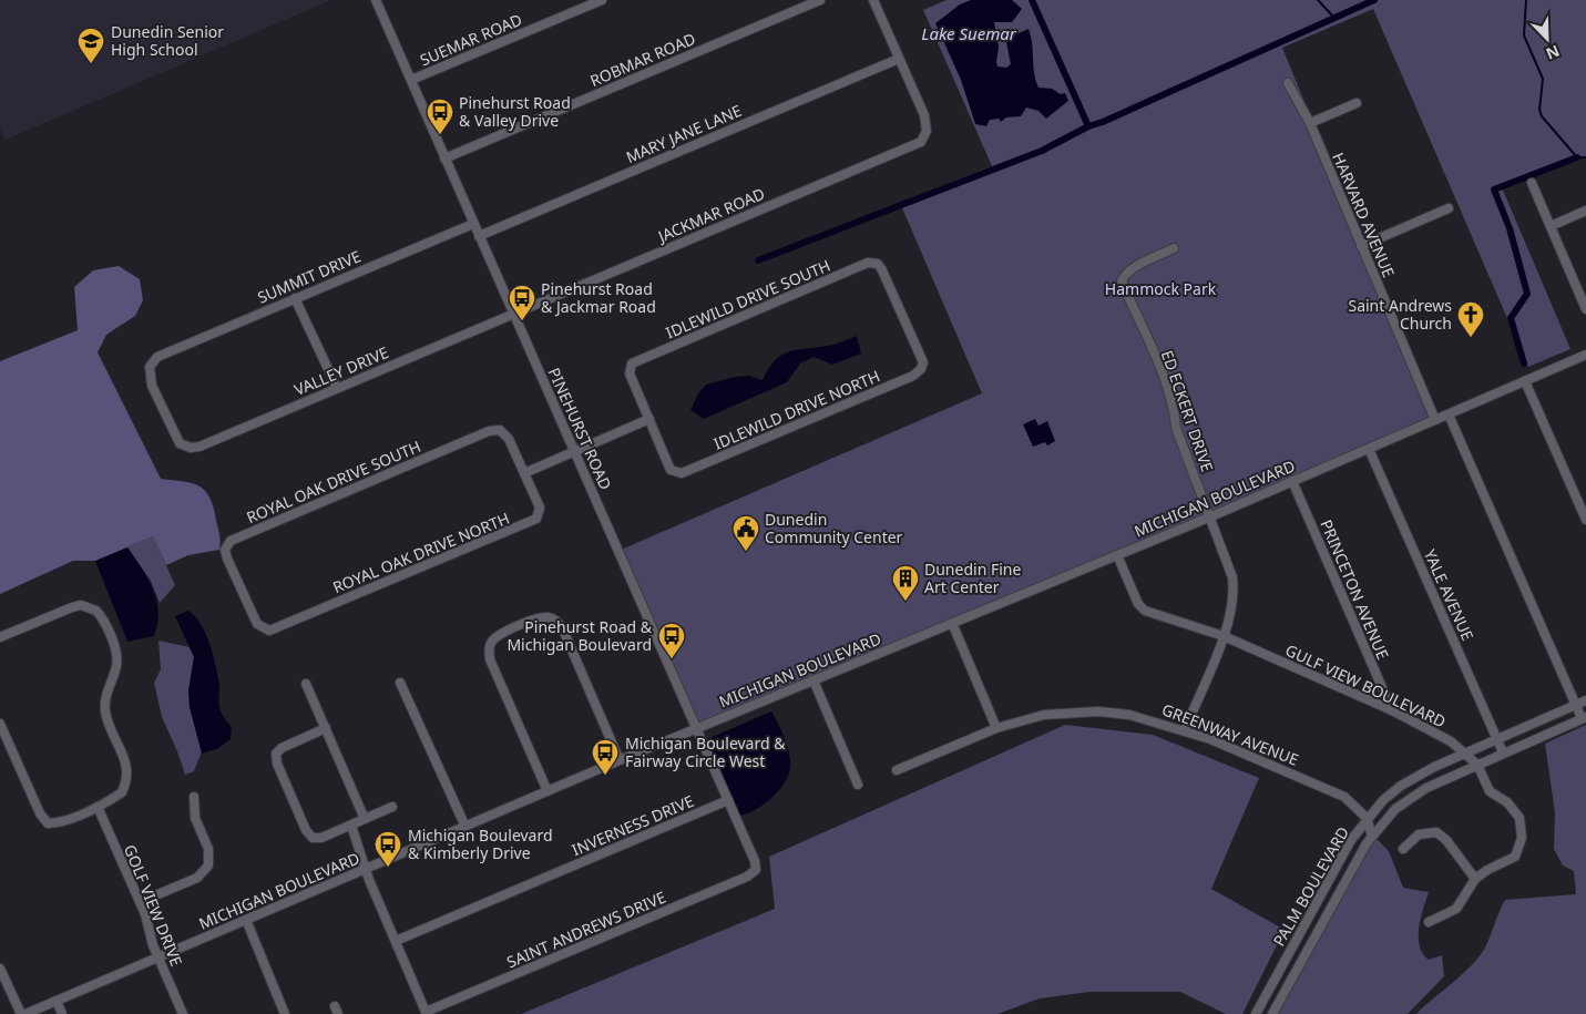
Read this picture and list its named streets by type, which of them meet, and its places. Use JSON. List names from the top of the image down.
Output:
{
  "streets": {
    "street": [
      "SUEMAR ROAD",
      "ROBMAR ROAD",
      "MARY JANE LANE",
      "JACKMAR ROAD",
      "HARVARD AVENUE",
      "SUMMIT DRIVE",
      "IDLEWILD DRIVE SOUTH",
      "VALLEY DRIVE",
      "IDLEWILD DRIVE NORTH",
      "ED ECKERT DRIVE",
      "PINEHURST ROAD",
      "ROYAL OAK DRIVE SOUTH",
      "MICHIGAN BOULEVARD",
      "ROYAL OAK DRIVE NORTH",
      "PRINCETON AVENUE",
      "YALE AVENUE",
      "GULF VIEW BOULEVARD",
      "GREENWAY AVENUE",
      "INVERNESS DRIVE",
      "PALM BOULEVARD",
      "GOLF VIEW DRIVE",
      "SAINT ANDREWS DRIVE"
    ]
  },
  "crossings": [
    ["SUEMAR ROAD", "PINEHURST ROAD"],
    ["ROBMAR ROAD", "PINEHURST ROAD"],
    ["MARY JANE LANE", "JACKMAR ROAD"],
    ["MARY JANE LANE", "PINEHURST ROAD"],
    ["JACKMAR ROAD", "VALLEY DRIVE"],
    ["JACKMAR ROAD", "PINEHURST ROAD"],
    ["HARVARD AVENUE", "MICHIGAN BOULEVARD"],
    ["SUMMIT DRIVE", "VALLEY DRIVE"],
    ["SUMMIT DRIVE", "PINEHURST ROAD"],
    ["IDLEWILD DRIVE SOUTH", "IDLEWILD DRIVE NORTH"],
    ["VALLEY DRIVE", "PINEHURST ROAD"],
    ["ED ECKERT DRIVE", "MICHIGAN BOULEVARD"],
    ["PINEHURST ROAD", "MICHIGAN BOULEVARD"],
    ["PINEHURST ROAD", "INVERNESS DRIVE"],
    ["PINEHURST ROAD", "SAINT ANDREWS DRIVE"],
    ["ROYAL OAK DRIVE SOUTH", "ROYAL OAK DRIVE NORTH"],
    ["MICHIGAN BOULEVARD", "PRINCETON AVENUE"],
    ["MICHIGAN BOULEVARD", "YALE AVENUE"],
    ["MICHIGAN BOULEVARD", "GULF VIEW BOULEVARD"],
    ["MICHIGAN BOULEVARD", "GOLF VIEW DRIVE"],
    ["PRINCETON AVENUE", "GULF VIEW BOULEVARD"],
    ["YALE AVENUE", "PALM BOULEVARD"],
    ["GULF VIEW BOULEVARD", "PALM BOULEVARD"],
    ["GREENWAY AVENUE", "PALM BOULEVARD"],
    ["INVERNESS DRIVE", "SAINT ANDREWS DRIVE"]
  ],
  "water": ["Lake Suemar"],
  "parks": ["Hammock Park"],
  "places": {
    "school or university": ["Dunedin Senior High School"],
    "bus stop": [
      "Pinehurst Road & Valley Drive",
      "Pinehurst Road & Jackmar Road",
      "Pinehurst Road & Michigan Boulevard",
      "Michigan Boulevard & Fairway Circle West",
      "Michigan Boulevard & Kimberly Drive"
    ],
    "church": ["Saint Andrews Church"],
    "public building": ["Dunedin Community Center"],
    "building": ["Dunedin Fine Art Center"]
  },
  "north": "bottom right"
}
